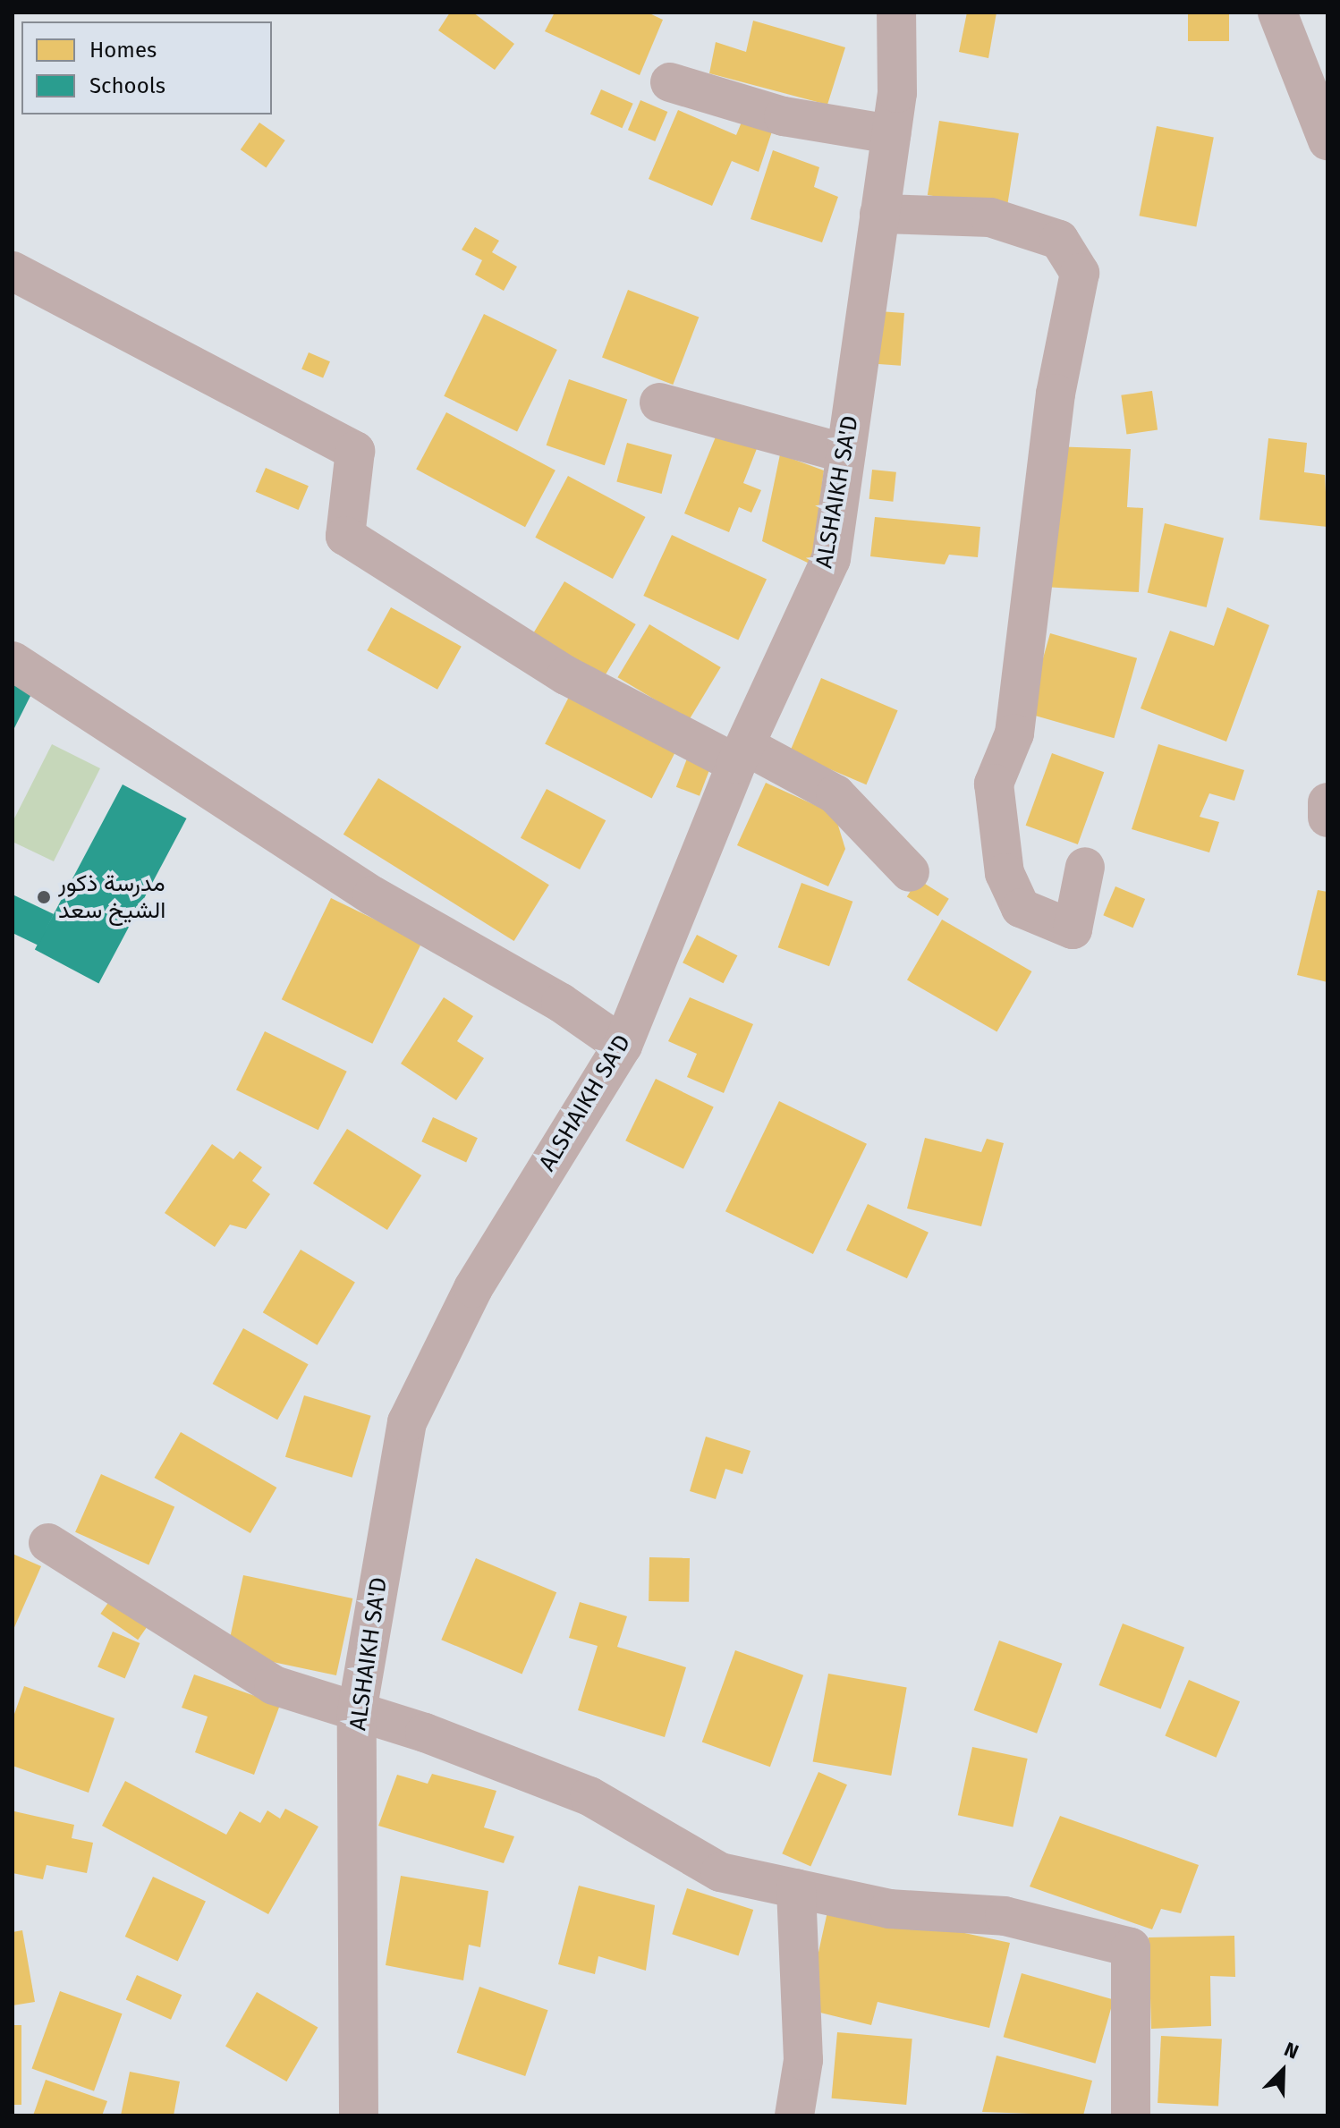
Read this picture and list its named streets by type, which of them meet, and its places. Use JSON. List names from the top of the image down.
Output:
{
  "streets": {
    "street": ["ALSHAIKH SA'D"]
  },
  "places": ["مدرسة ذكور الشيخ سعد"],
  "legend": ["Homes", "Schools"],
  "north": "top right"
}
